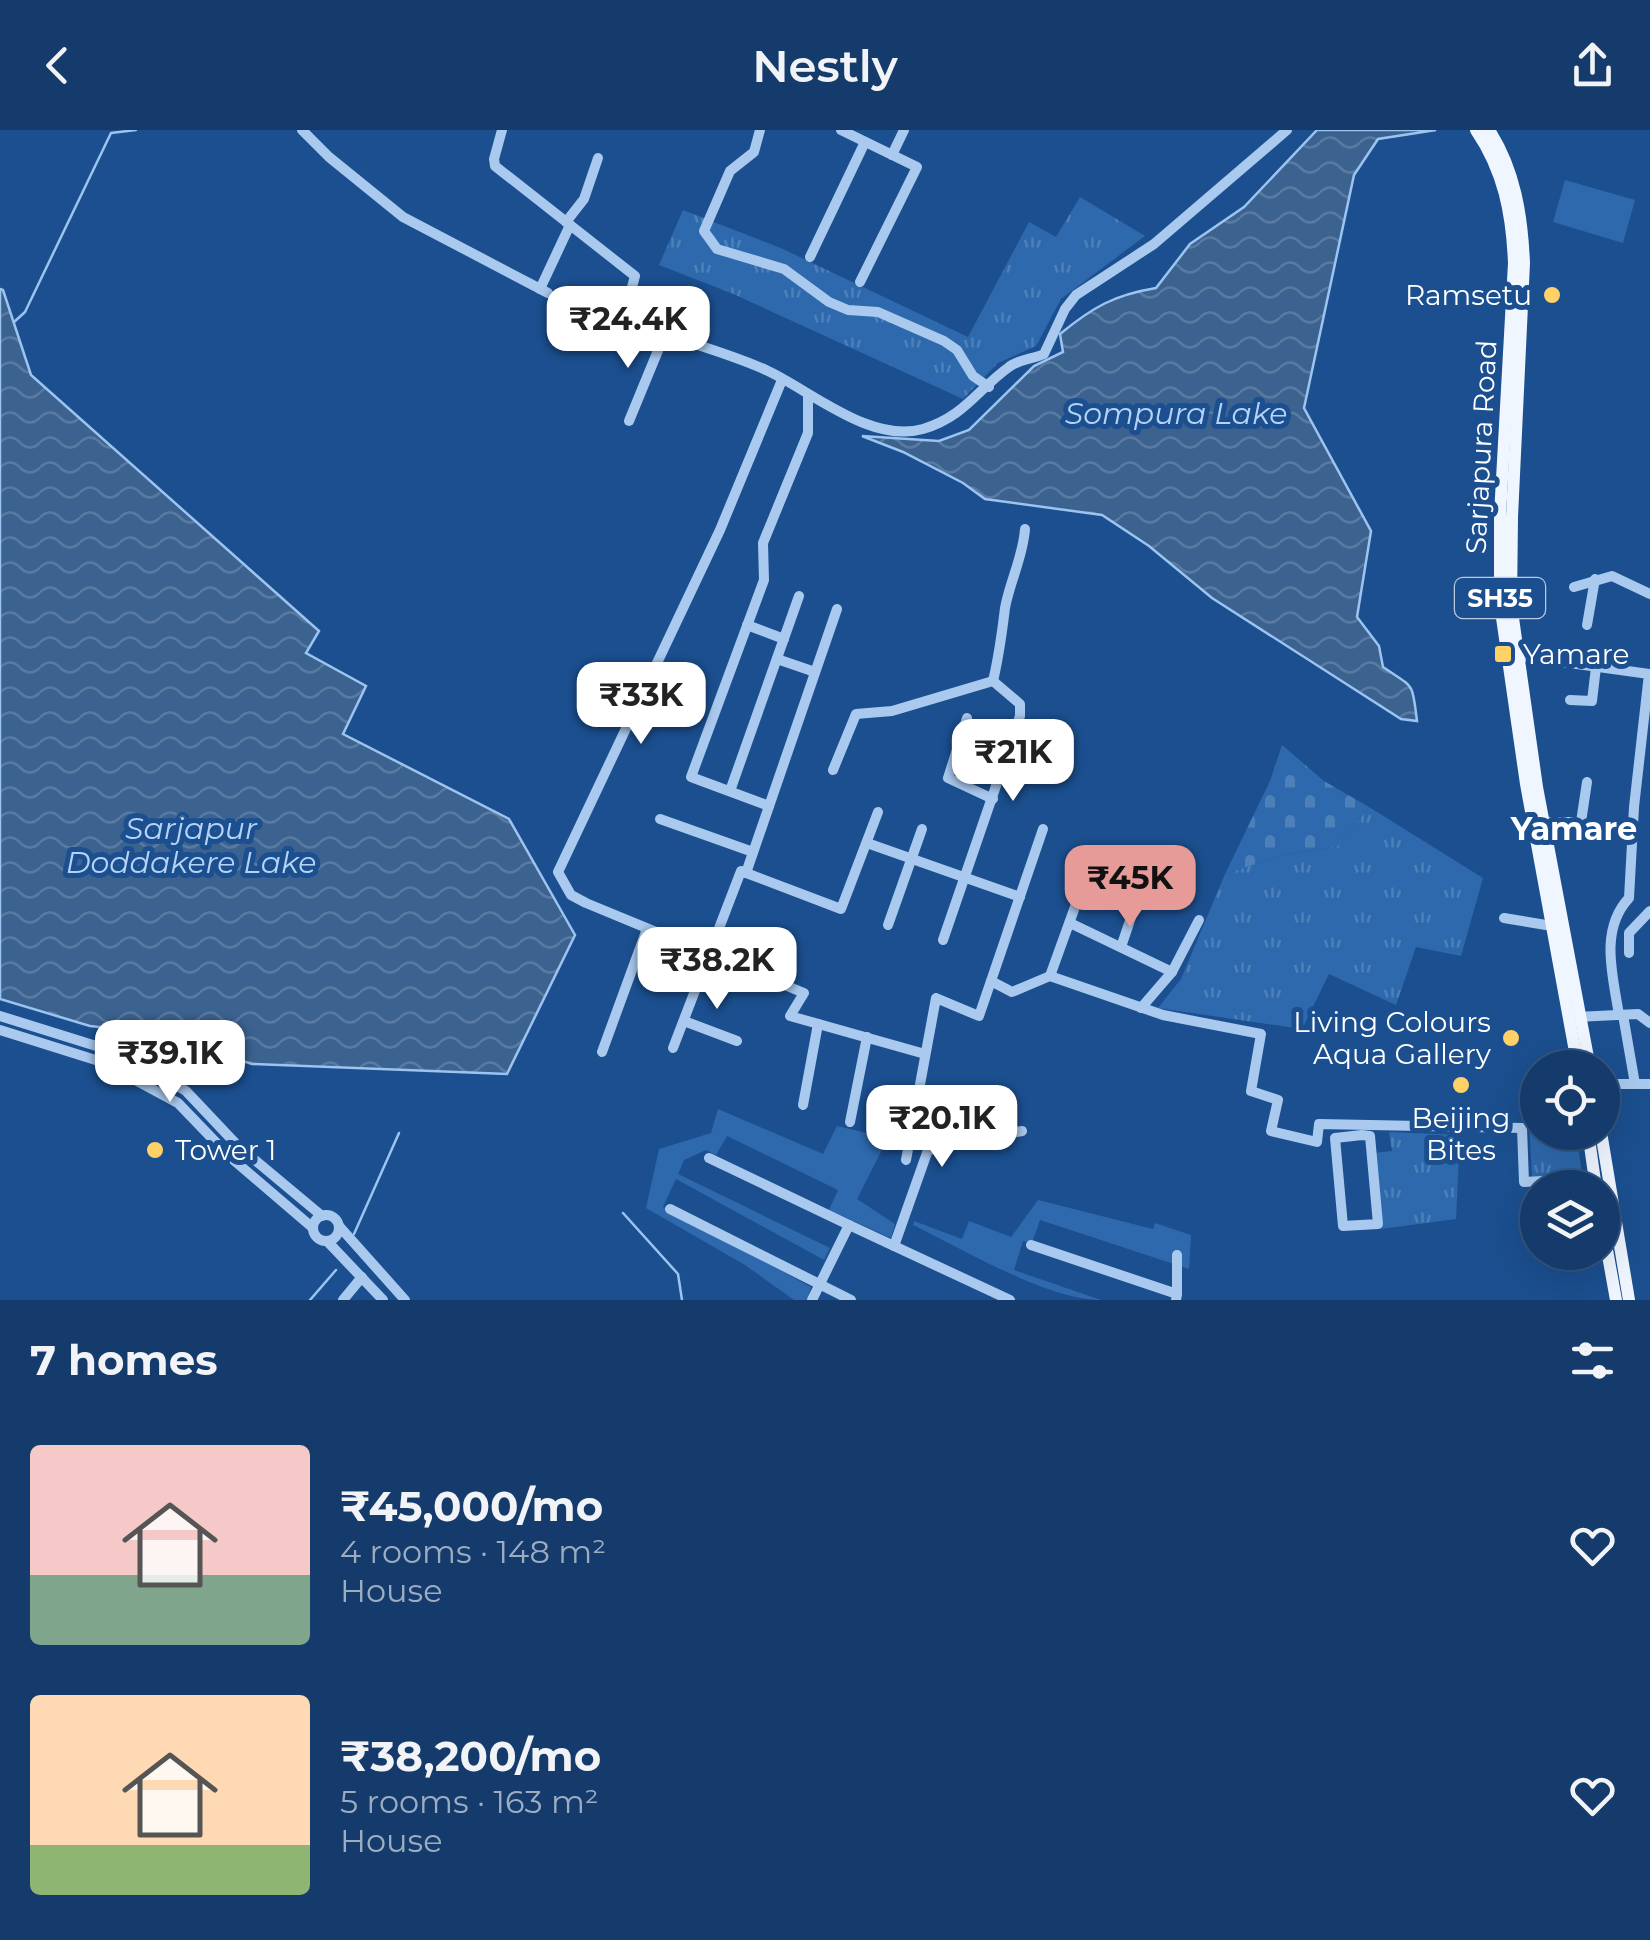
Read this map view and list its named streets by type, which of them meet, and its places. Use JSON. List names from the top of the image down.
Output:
{
  "streets": {
    "main road": ["Sarjapura Road", "SH35"]
  },
  "districts": ["Yamare"],
  "water": ["Sompura Lake", "Sarjapur Doddakere Lake"],
  "places": {
    "other": [
      "Ramsetu",
      "Living Colours Aqua Gallery",
      "Beijing Bites",
      "Tower 1"
    ],
    "transit": ["Yamare"]
  },
  "page": {
    "header": "Nestly",
    "price": [
      "₹24.4K",
      "₹33K",
      "₹21K",
      "₹45K",
      "₹38.2K",
      "₹39.1K",
      "₹20.1K"
    ],
    "heading": "7 homes",
    "list": [
      {
        "name": "₹45,000/mo",
        "note": "4 rooms · 148 m² · House"
      },
      {
        "name": "₹38,200/mo",
        "note": "5 rooms · 163 m² · House"
      }
    ]
  }
}
